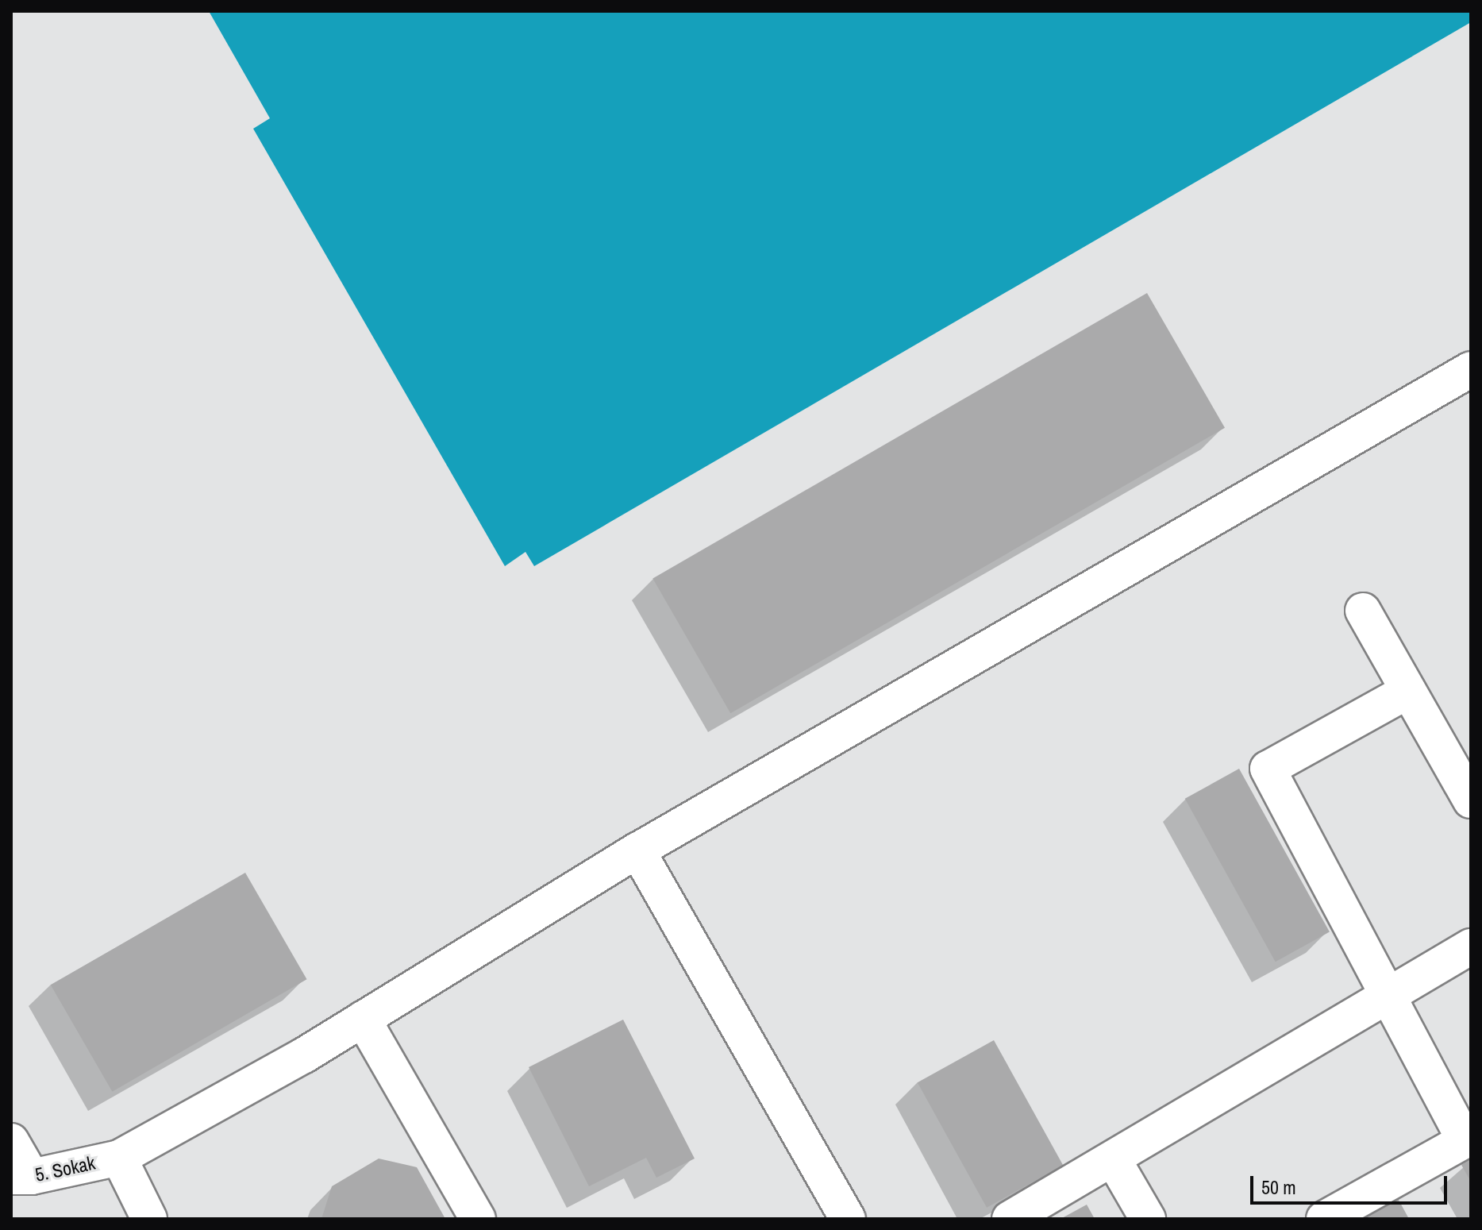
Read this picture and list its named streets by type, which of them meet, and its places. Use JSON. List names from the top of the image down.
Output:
{
  "streets": {
    "street": ["5. Sokak"]
  },
  "scale_bar": "50 m"
}
